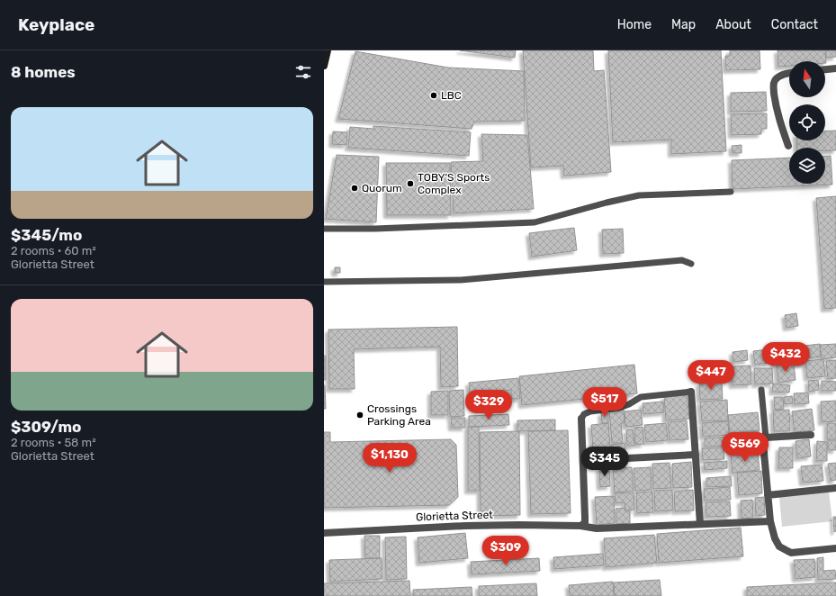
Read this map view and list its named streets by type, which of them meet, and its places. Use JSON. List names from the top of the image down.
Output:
{
  "streets": {
    "street": ["Glorietta Street"]
  },
  "places": [
    "LBC",
    "TOBY'S Sports Complex",
    "Quorum",
    "Crossings Parking Area"
  ],
  "north": "top",
  "page": {
    "header": "Keyplace",
    "nav": [
      "Home",
      "Map",
      "About",
      "Contact"
    ],
    "heading": "8 homes",
    "list": [
      {
        "name": "$345/mo",
        "note": "2 rooms · 60 m² · Glorietta Street"
      },
      {
        "name": "$309/mo",
        "note": "2 rooms · 58 m² · Glorietta Street"
      }
    ],
    "price": [
      "$432",
      "$447",
      "$517",
      "$329",
      "$569",
      "$1,130",
      "$345",
      "$309"
    ]
  }
}
